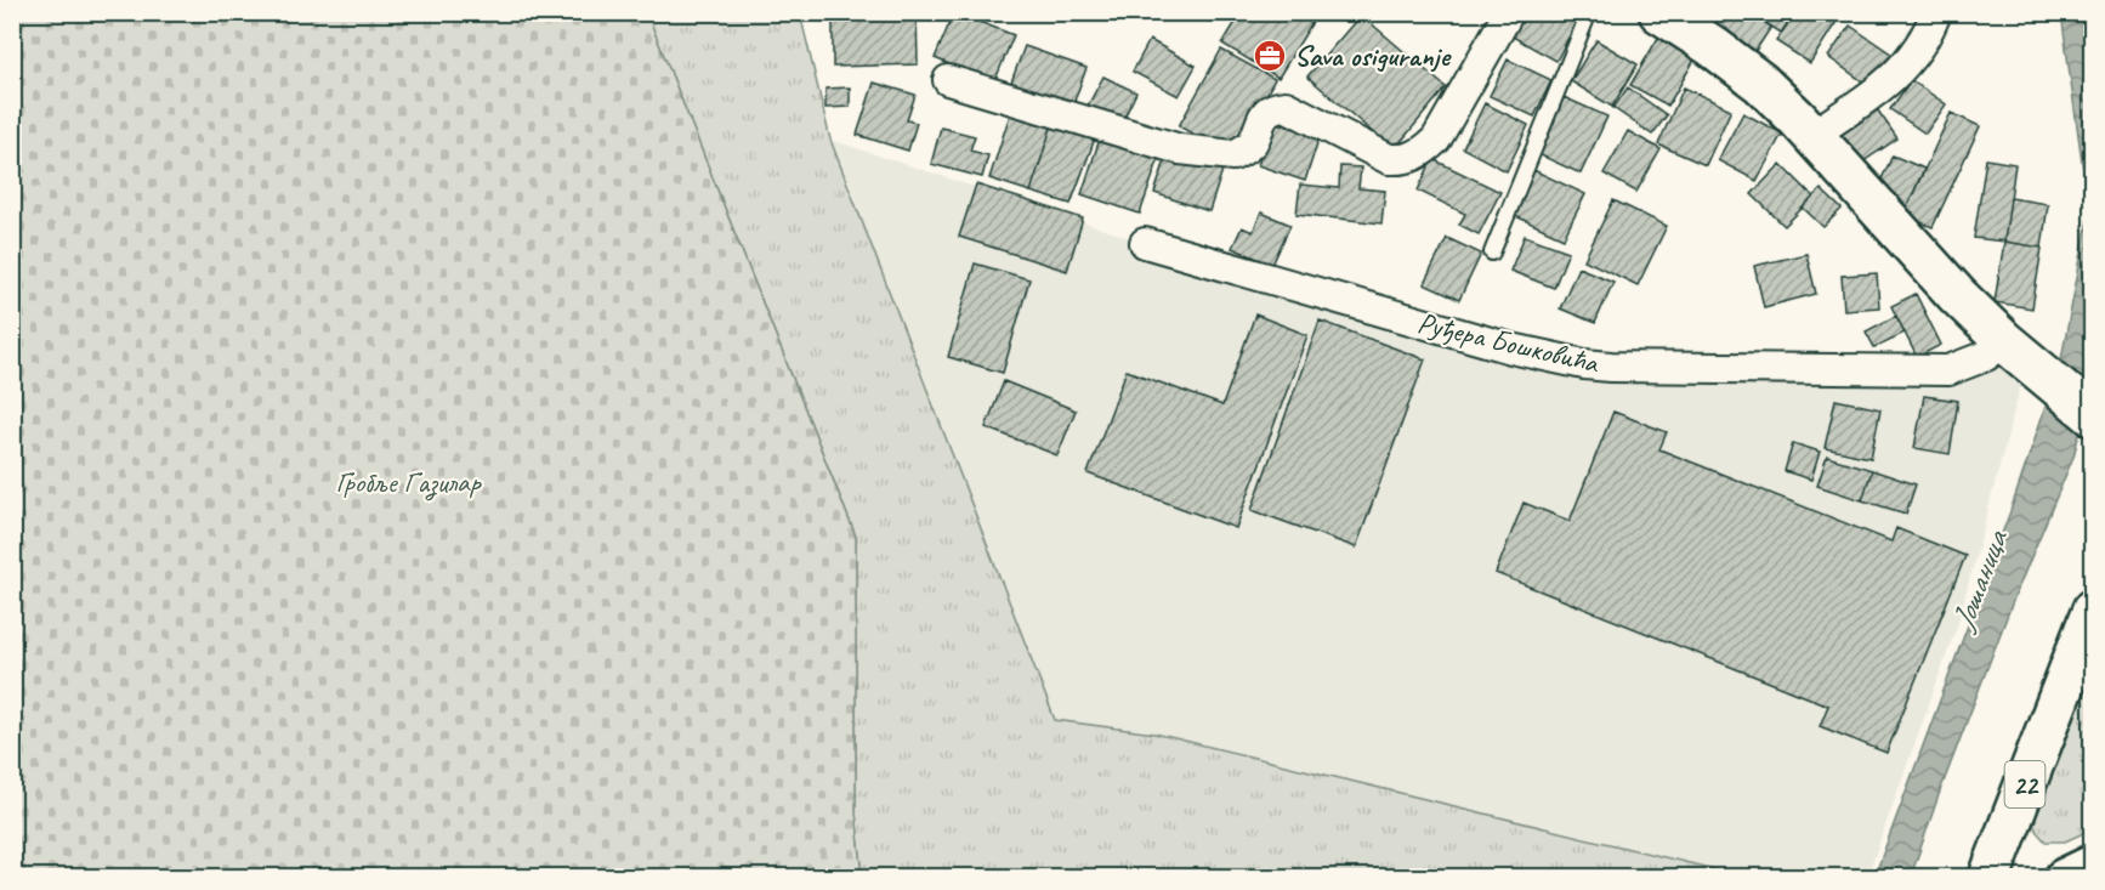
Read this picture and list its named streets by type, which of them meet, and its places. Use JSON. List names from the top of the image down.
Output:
{
  "streets": {
    "main road": ["22"],
    "street": ["Руђера Бошковића"]
  },
  "water": ["Јошаница"],
  "parks": ["Гробље Газилар"],
  "places": {
    "office": ["Sava osiguranje"]
  }
}
